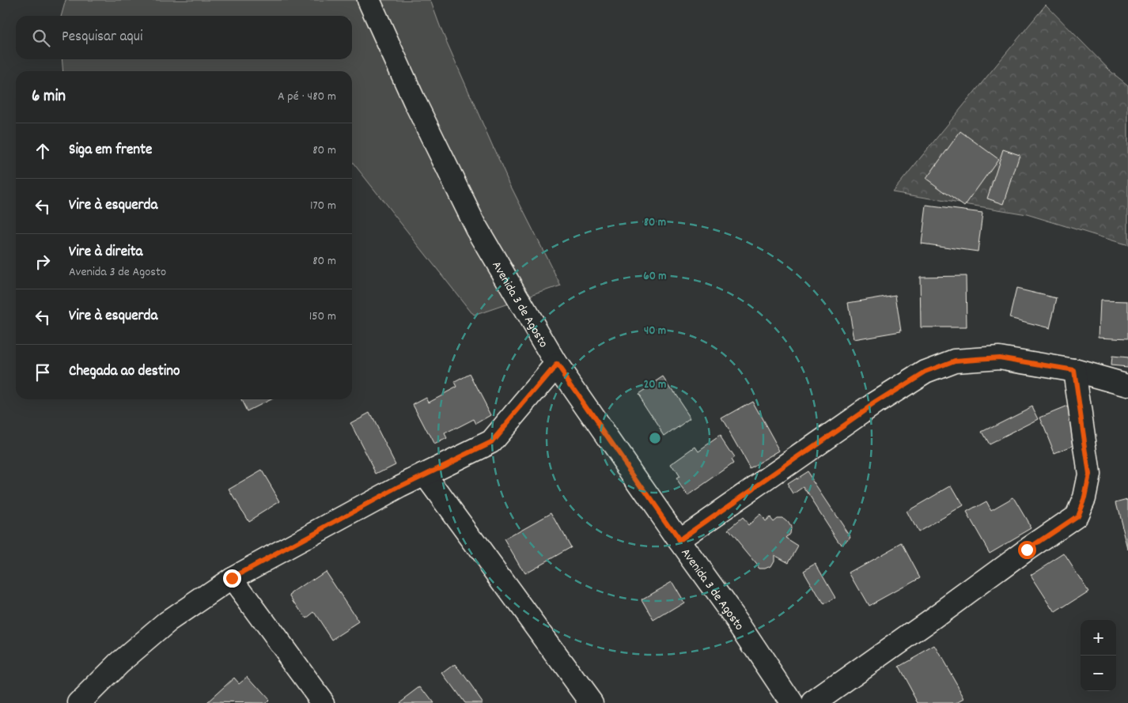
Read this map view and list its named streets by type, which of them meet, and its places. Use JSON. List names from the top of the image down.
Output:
{
  "streets": {
    "street": ["Avenida 3 de Agosto"]
  },
  "page": {
    "search": "Pesquisar aqui",
    "heading": ["6 min", "A pé · 480 m"],
    "list": [
      ["Siga em frente", "80 m"],
      ["Vire à esquerda", "170 m"],
      ["Vire à direita", "Avenida 3 de Agosto", "80 m"],
      ["Vire à esquerda", "150 m"],
      "Chegada ao destino"
    ],
    "map_buttons": ["+", "−"]
  },
  "rings": [
    "80 m",
    "60 m",
    "40 m",
    "20 m"
  ]
}
